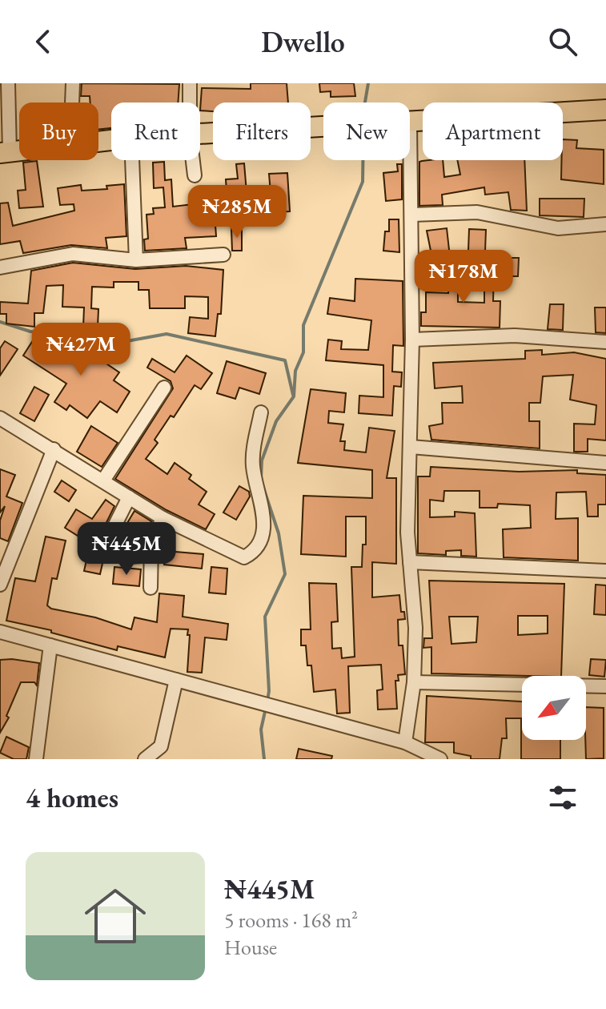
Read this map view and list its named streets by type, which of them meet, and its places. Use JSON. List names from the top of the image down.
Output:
{
  "north": "bottom left",
  "page": {
    "header": "Dwello",
    "chip": [
      "Buy",
      "Rent",
      "Filters",
      "New",
      "Apartment"
    ],
    "price": [
      "₦285M",
      "₦178M",
      "₦427M",
      "₦445M"
    ],
    "heading": "4 homes",
    "list": [
      {
        "name": "₦445M",
        "note": "5 rooms · 168 m² · House"
      }
    ]
  }
}
